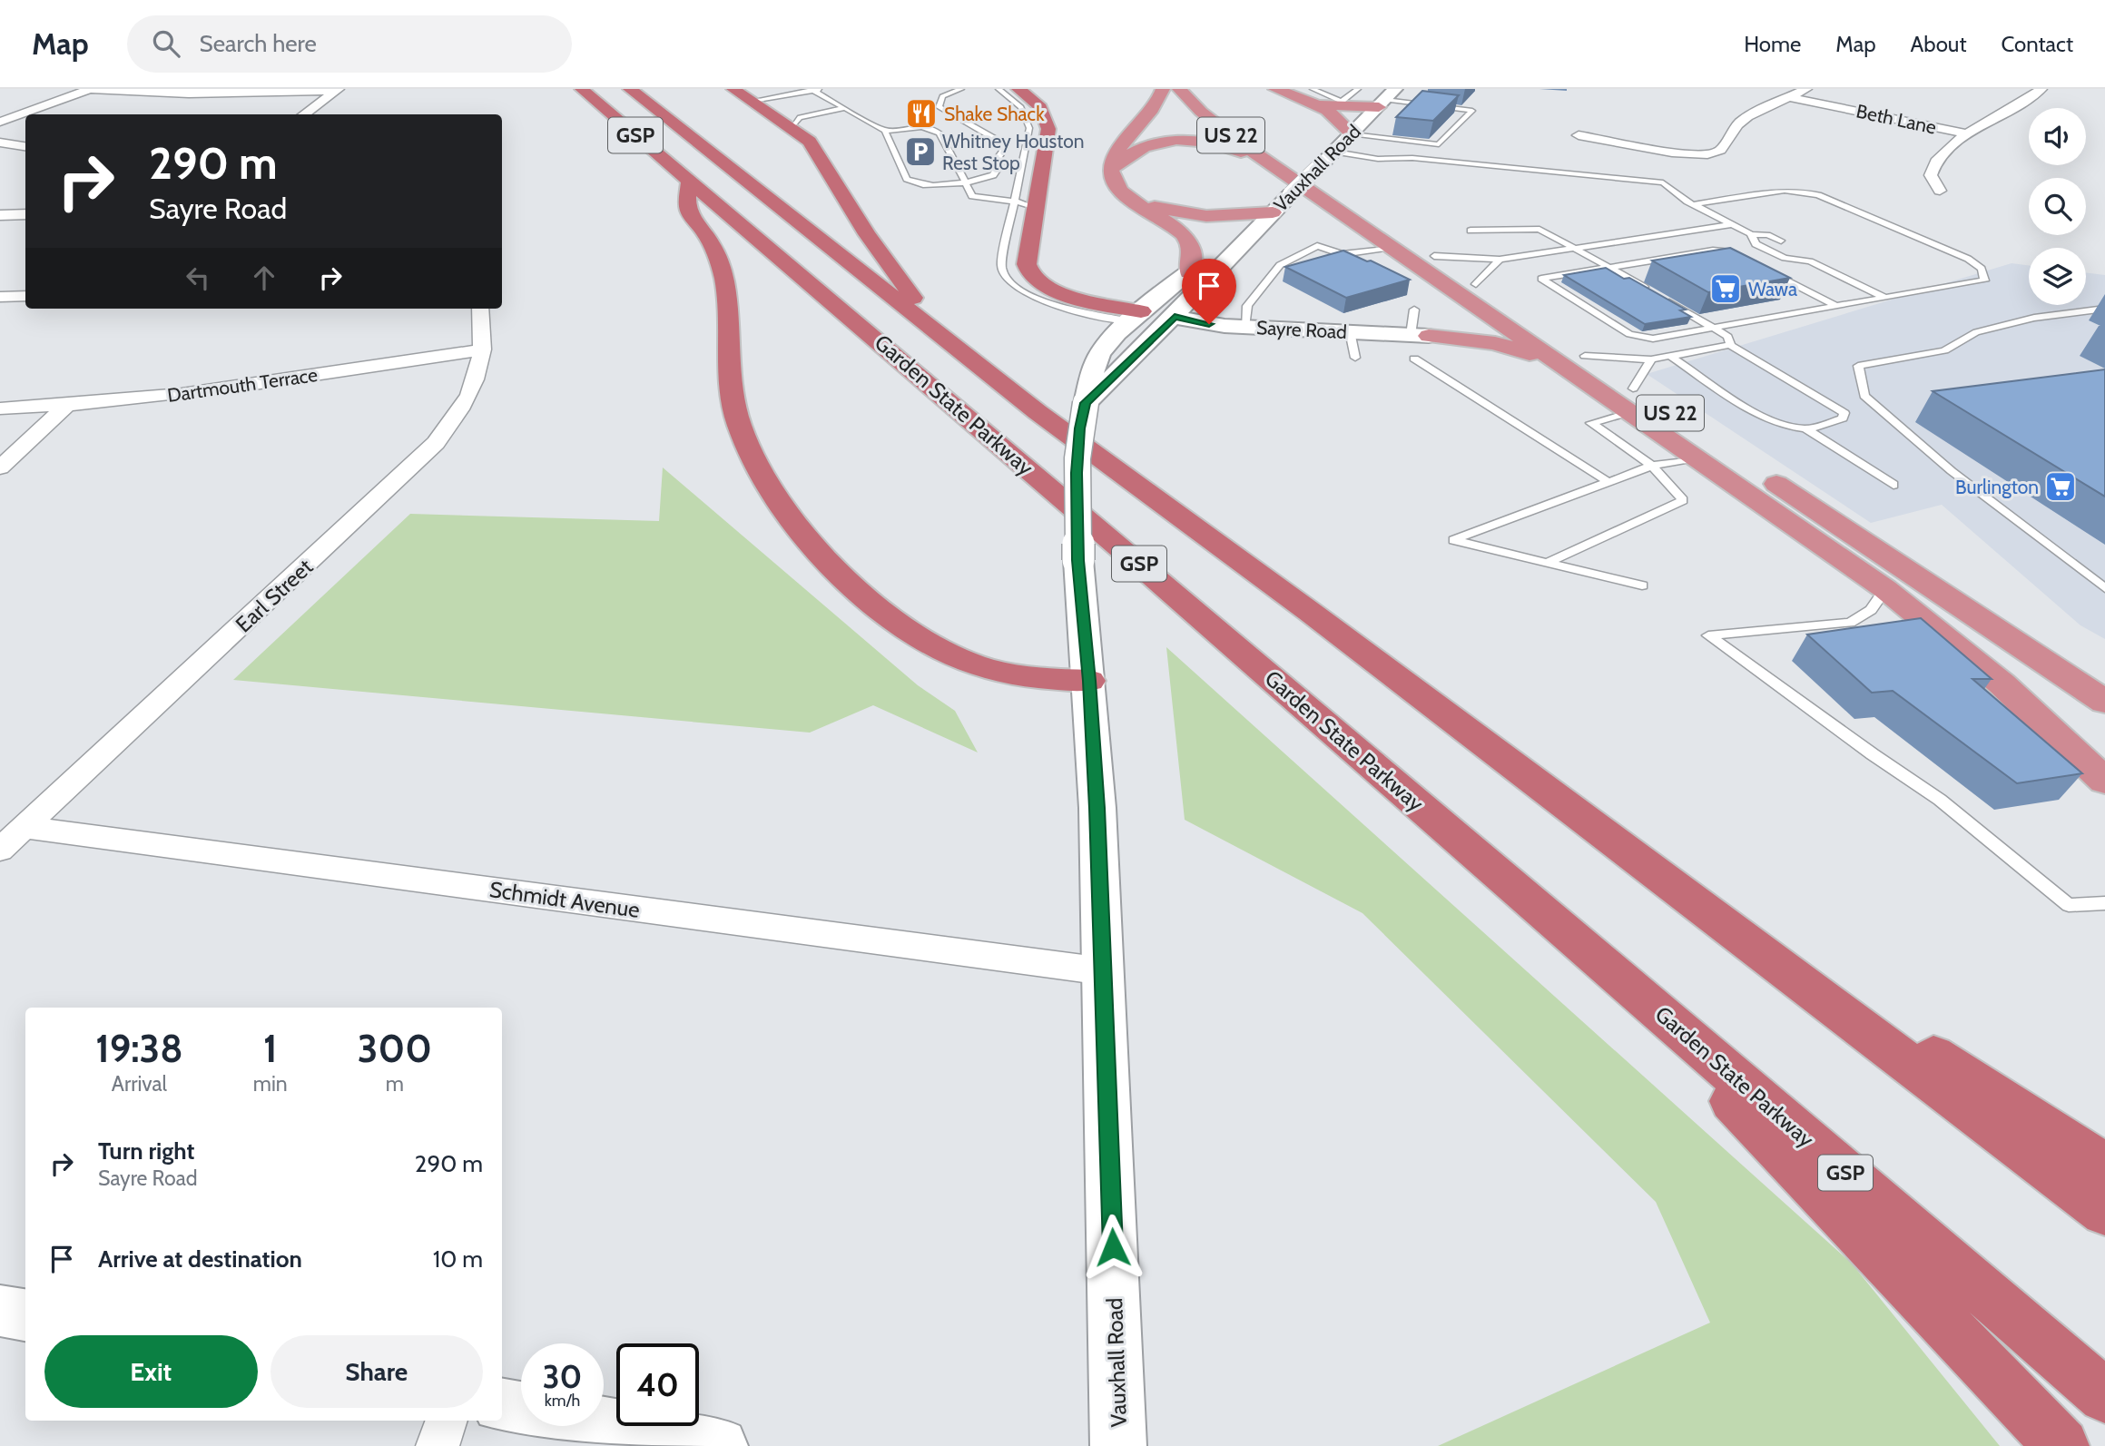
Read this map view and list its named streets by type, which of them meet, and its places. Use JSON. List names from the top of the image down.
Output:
{
  "streets": {
    "highway": ["GSP", "US 22", "Garden State Parkway"],
    "street": [
      "Beth Lane",
      "Vauxhall Road",
      "Sayre Road",
      "Dartmouth Terrace",
      "Earl Street",
      "Schmidt Avenue"
    ]
  },
  "crossings": [
    ["Vauxhall Road", "Sayre Road"],
    ["Vauxhall Road", "Schmidt Avenue"],
    ["Dartmouth Terrace", "Earl Street"],
    ["Earl Street", "Schmidt Avenue"]
  ],
  "places": {
    "restaurant": ["Shake Shack"],
    "parking": ["Whitney Houston Rest Stop"],
    "supermarket": ["Wawa", "Burlington"]
  },
  "page": {
    "header": "Map",
    "search": "Search here",
    "nav": [
      "Home",
      "Map",
      "About",
      "Contact"
    ],
    "turn": ["290 m", "Sayre Road"],
    "eta": [
      "19:38",
      "Arrival",
      "1",
      "min",
      "300",
      "m"
    ],
    "list": [
      {
        "name": "Turn right",
        "note": "Sayre Road",
        "value": "290 m"
      },
      {
        "name": "Arrive at destination",
        "value": "10 m"
      }
    ],
    "buttons": ["Exit", "Share"],
    "speed": "30 km/h",
    "limit": "40"
  }
}
